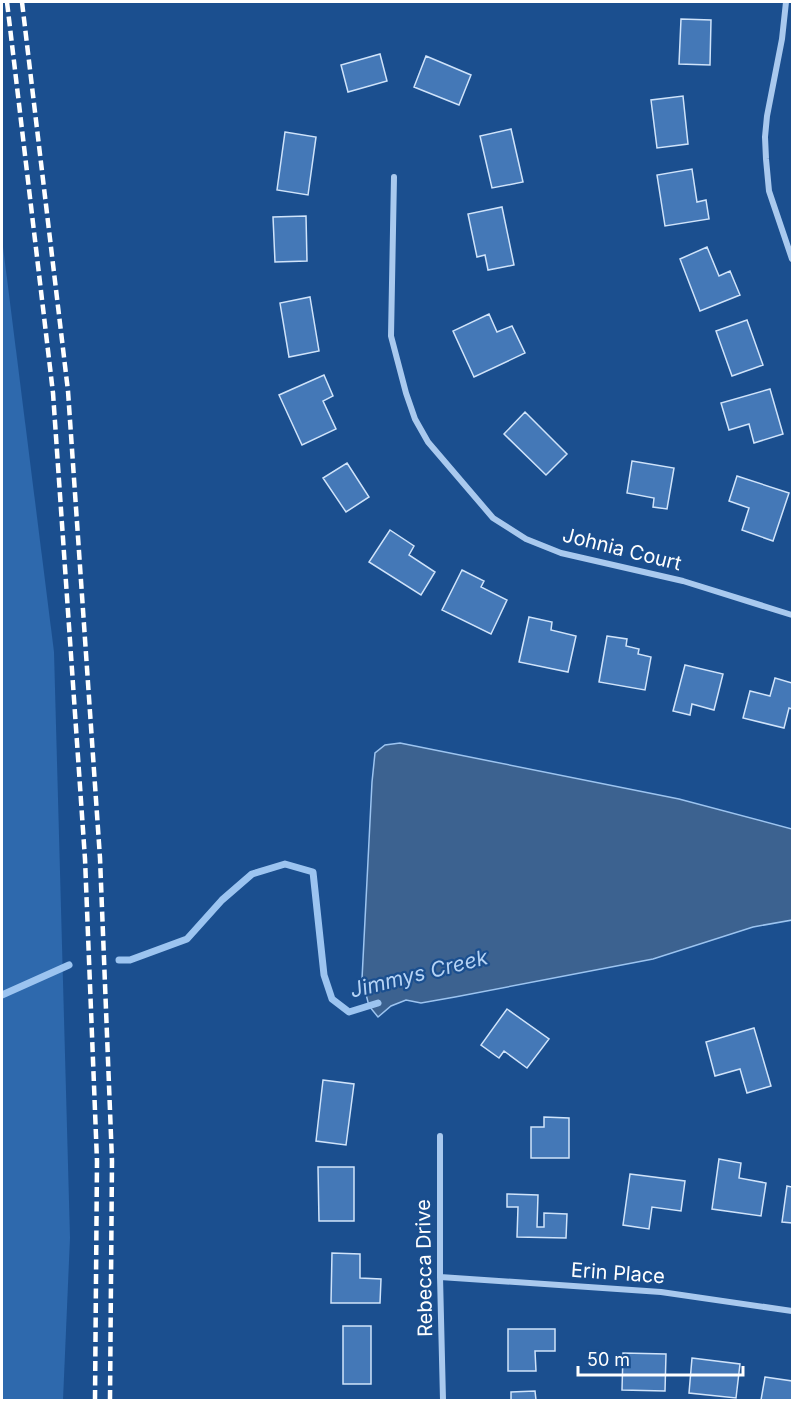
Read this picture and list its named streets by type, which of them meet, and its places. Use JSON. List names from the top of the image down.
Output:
{
  "streets": {
    "street": ["Johnia Court", "Rebecca Drive", "Erin Place"]
  },
  "crossings": [
    ["Rebecca Drive", "Erin Place"]
  ],
  "water": ["Jimmys Creek"],
  "scale_bar": "50 m"
}
